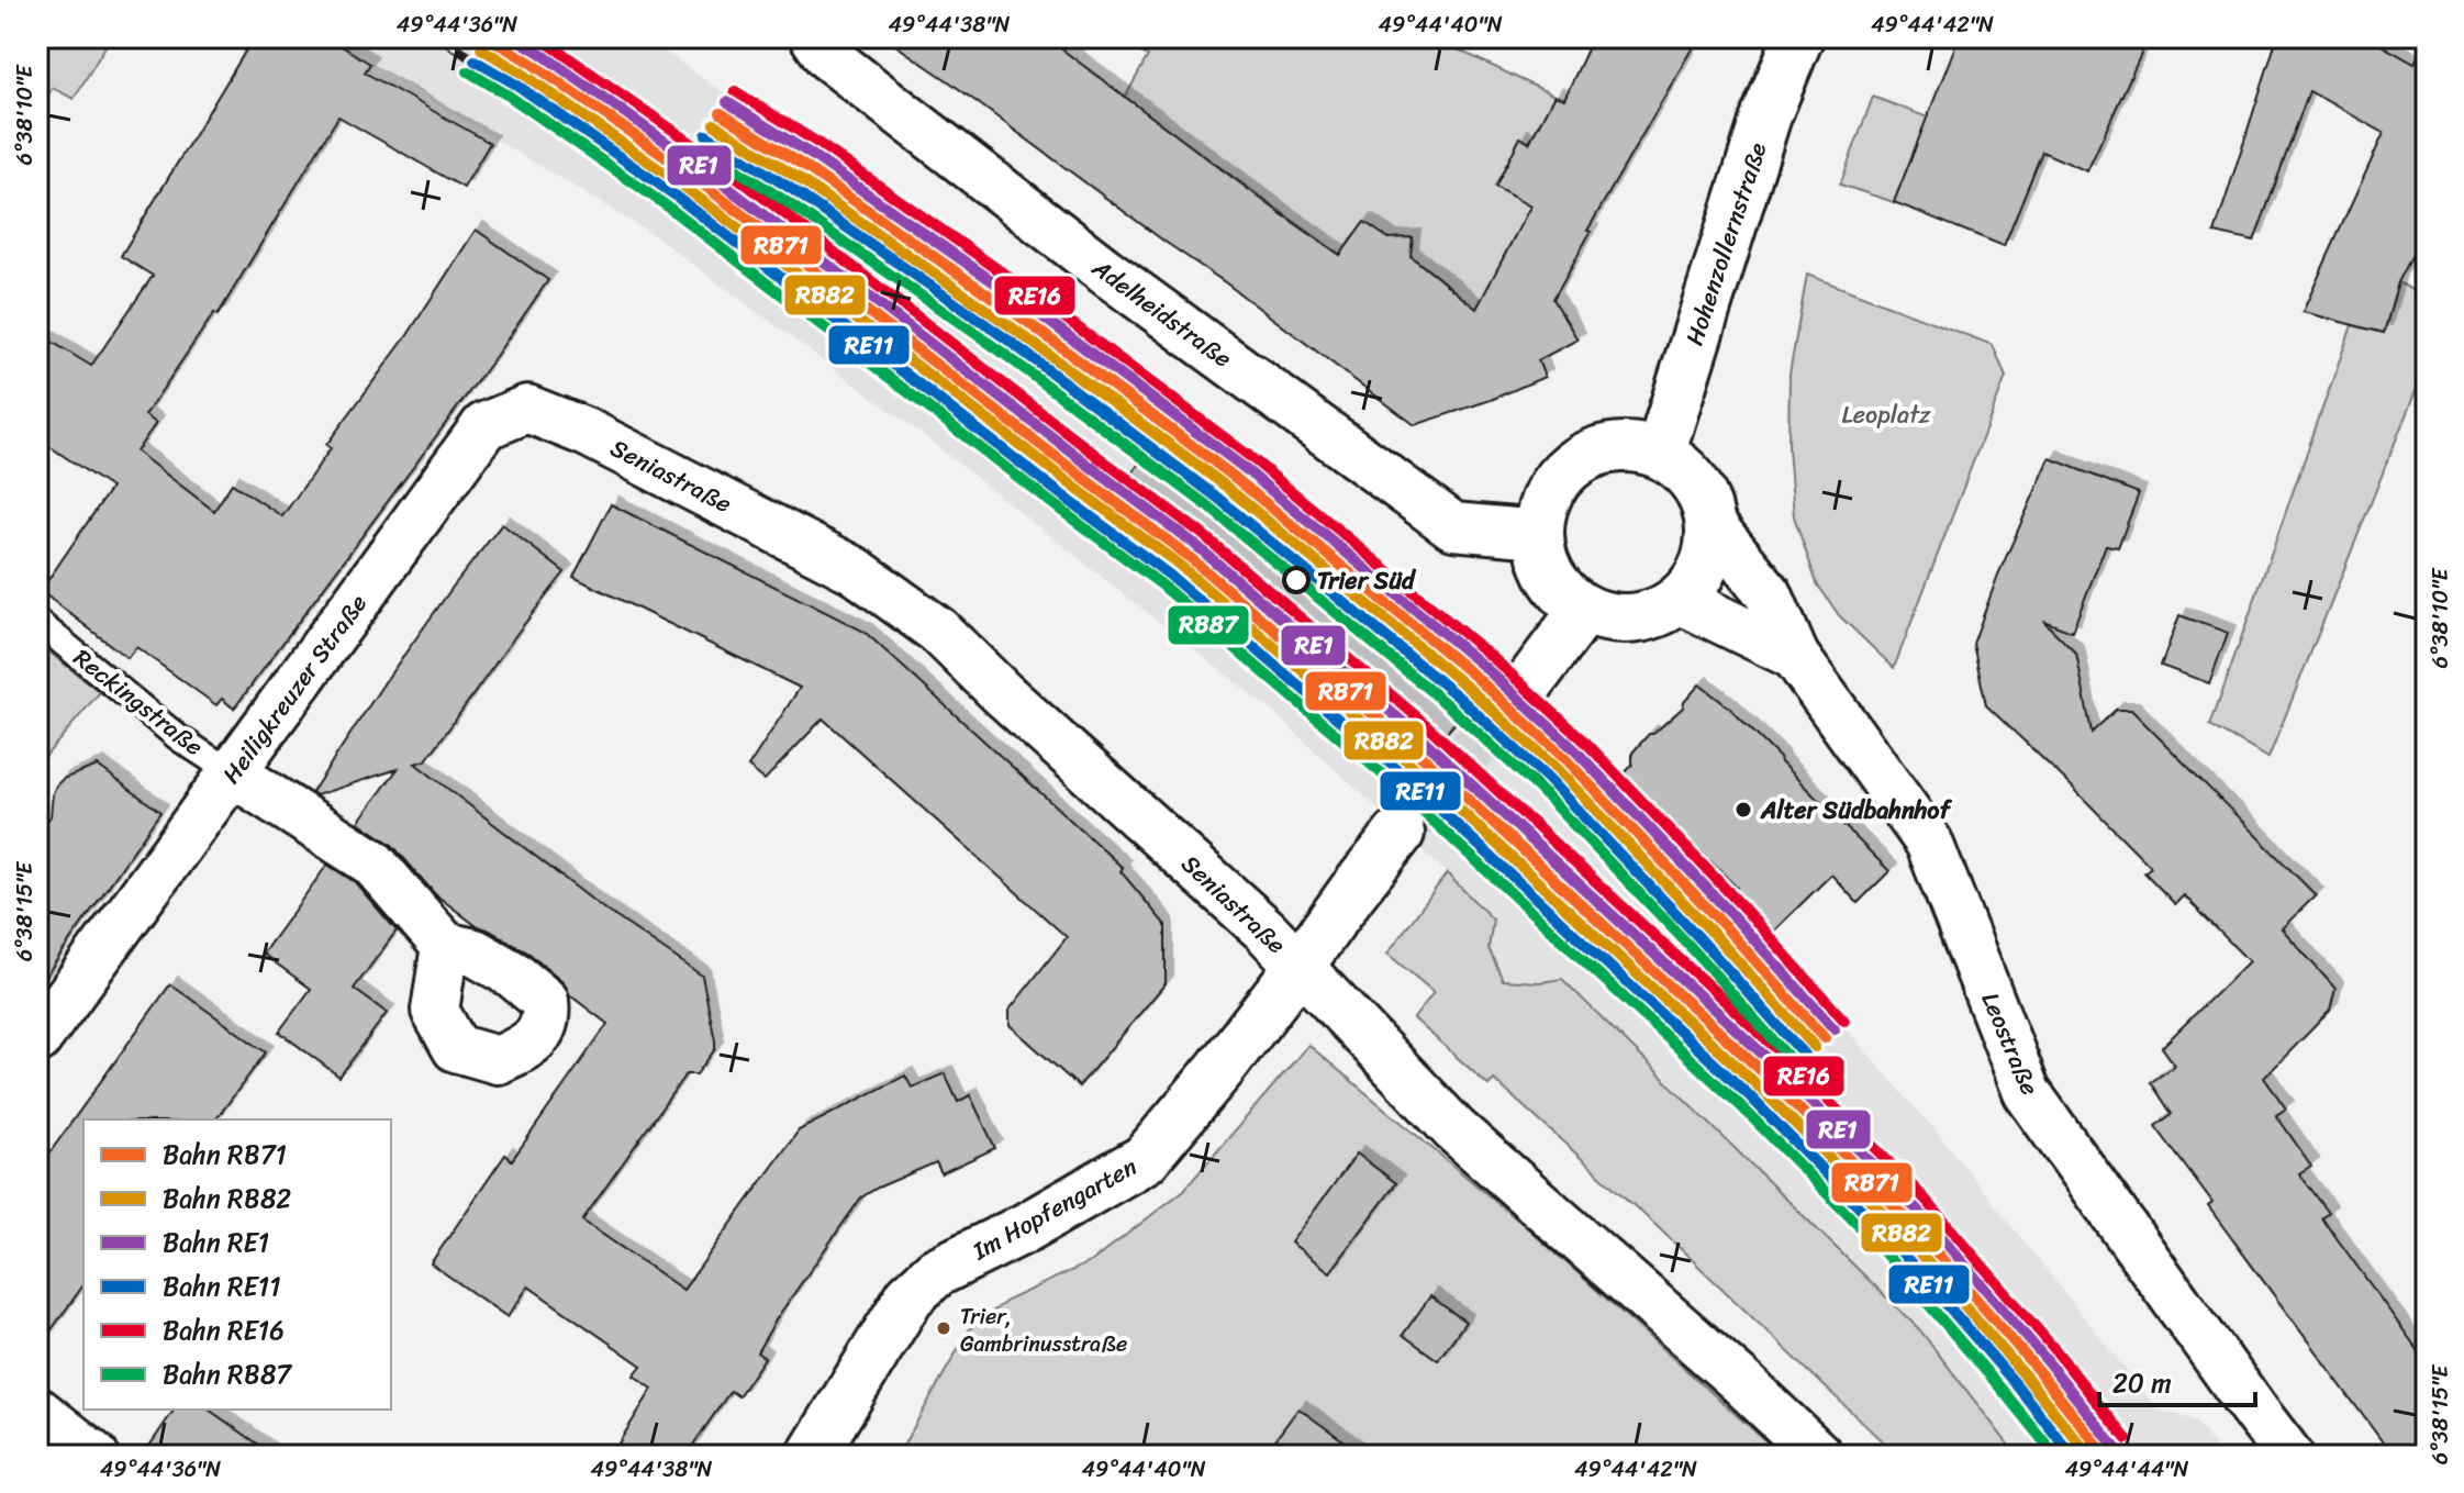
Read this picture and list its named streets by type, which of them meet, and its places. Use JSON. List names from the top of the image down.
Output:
{
  "streets": {
    "street": [
      "Hohenzollernstraße",
      "Adelheidstraße",
      "Seniastraße",
      "Heiligkreuzer Straße",
      "Reckingstraße",
      "Leostraße",
      "Im Hopfengarten"
    ]
  },
  "crossings": [
    ["Hohenzollernstraße", "Adelheidstraße"],
    ["Hohenzollernstraße", "Leostraße"],
    ["Adelheidstraße", "Leostraße"],
    ["Seniastraße", "Heiligkreuzer Straße"],
    ["Seniastraße", "Im Hopfengarten"],
    ["Heiligkreuzer Straße", "Reckingstraße"]
  ],
  "parks": ["Leoplatz"],
  "places": ["Trier Süd", "Alter Südbahnhof", "Trier, Gambrinusstraße"],
  "lines": [
    "rail line RB71",
    "rail line RE1",
    "rail line RE16",
    "rail line RB82",
    "rail line RE11",
    "rail line RB87"
  ],
  "legend": [
    "Bahn RB71",
    "Bahn RB82",
    "Bahn RE1",
    "Bahn RE11",
    "Bahn RE16",
    "Bahn RB87"
  ],
  "scale_bar": "20 m",
  "coordinates": [
    "49°44'36\"N",
    "49°44'38\"N",
    "49°44'40\"N",
    "49°44'42\"N",
    "6°38'10\"E",
    "6°38'15\"E",
    "49°44'44\"N"
  ]
}
